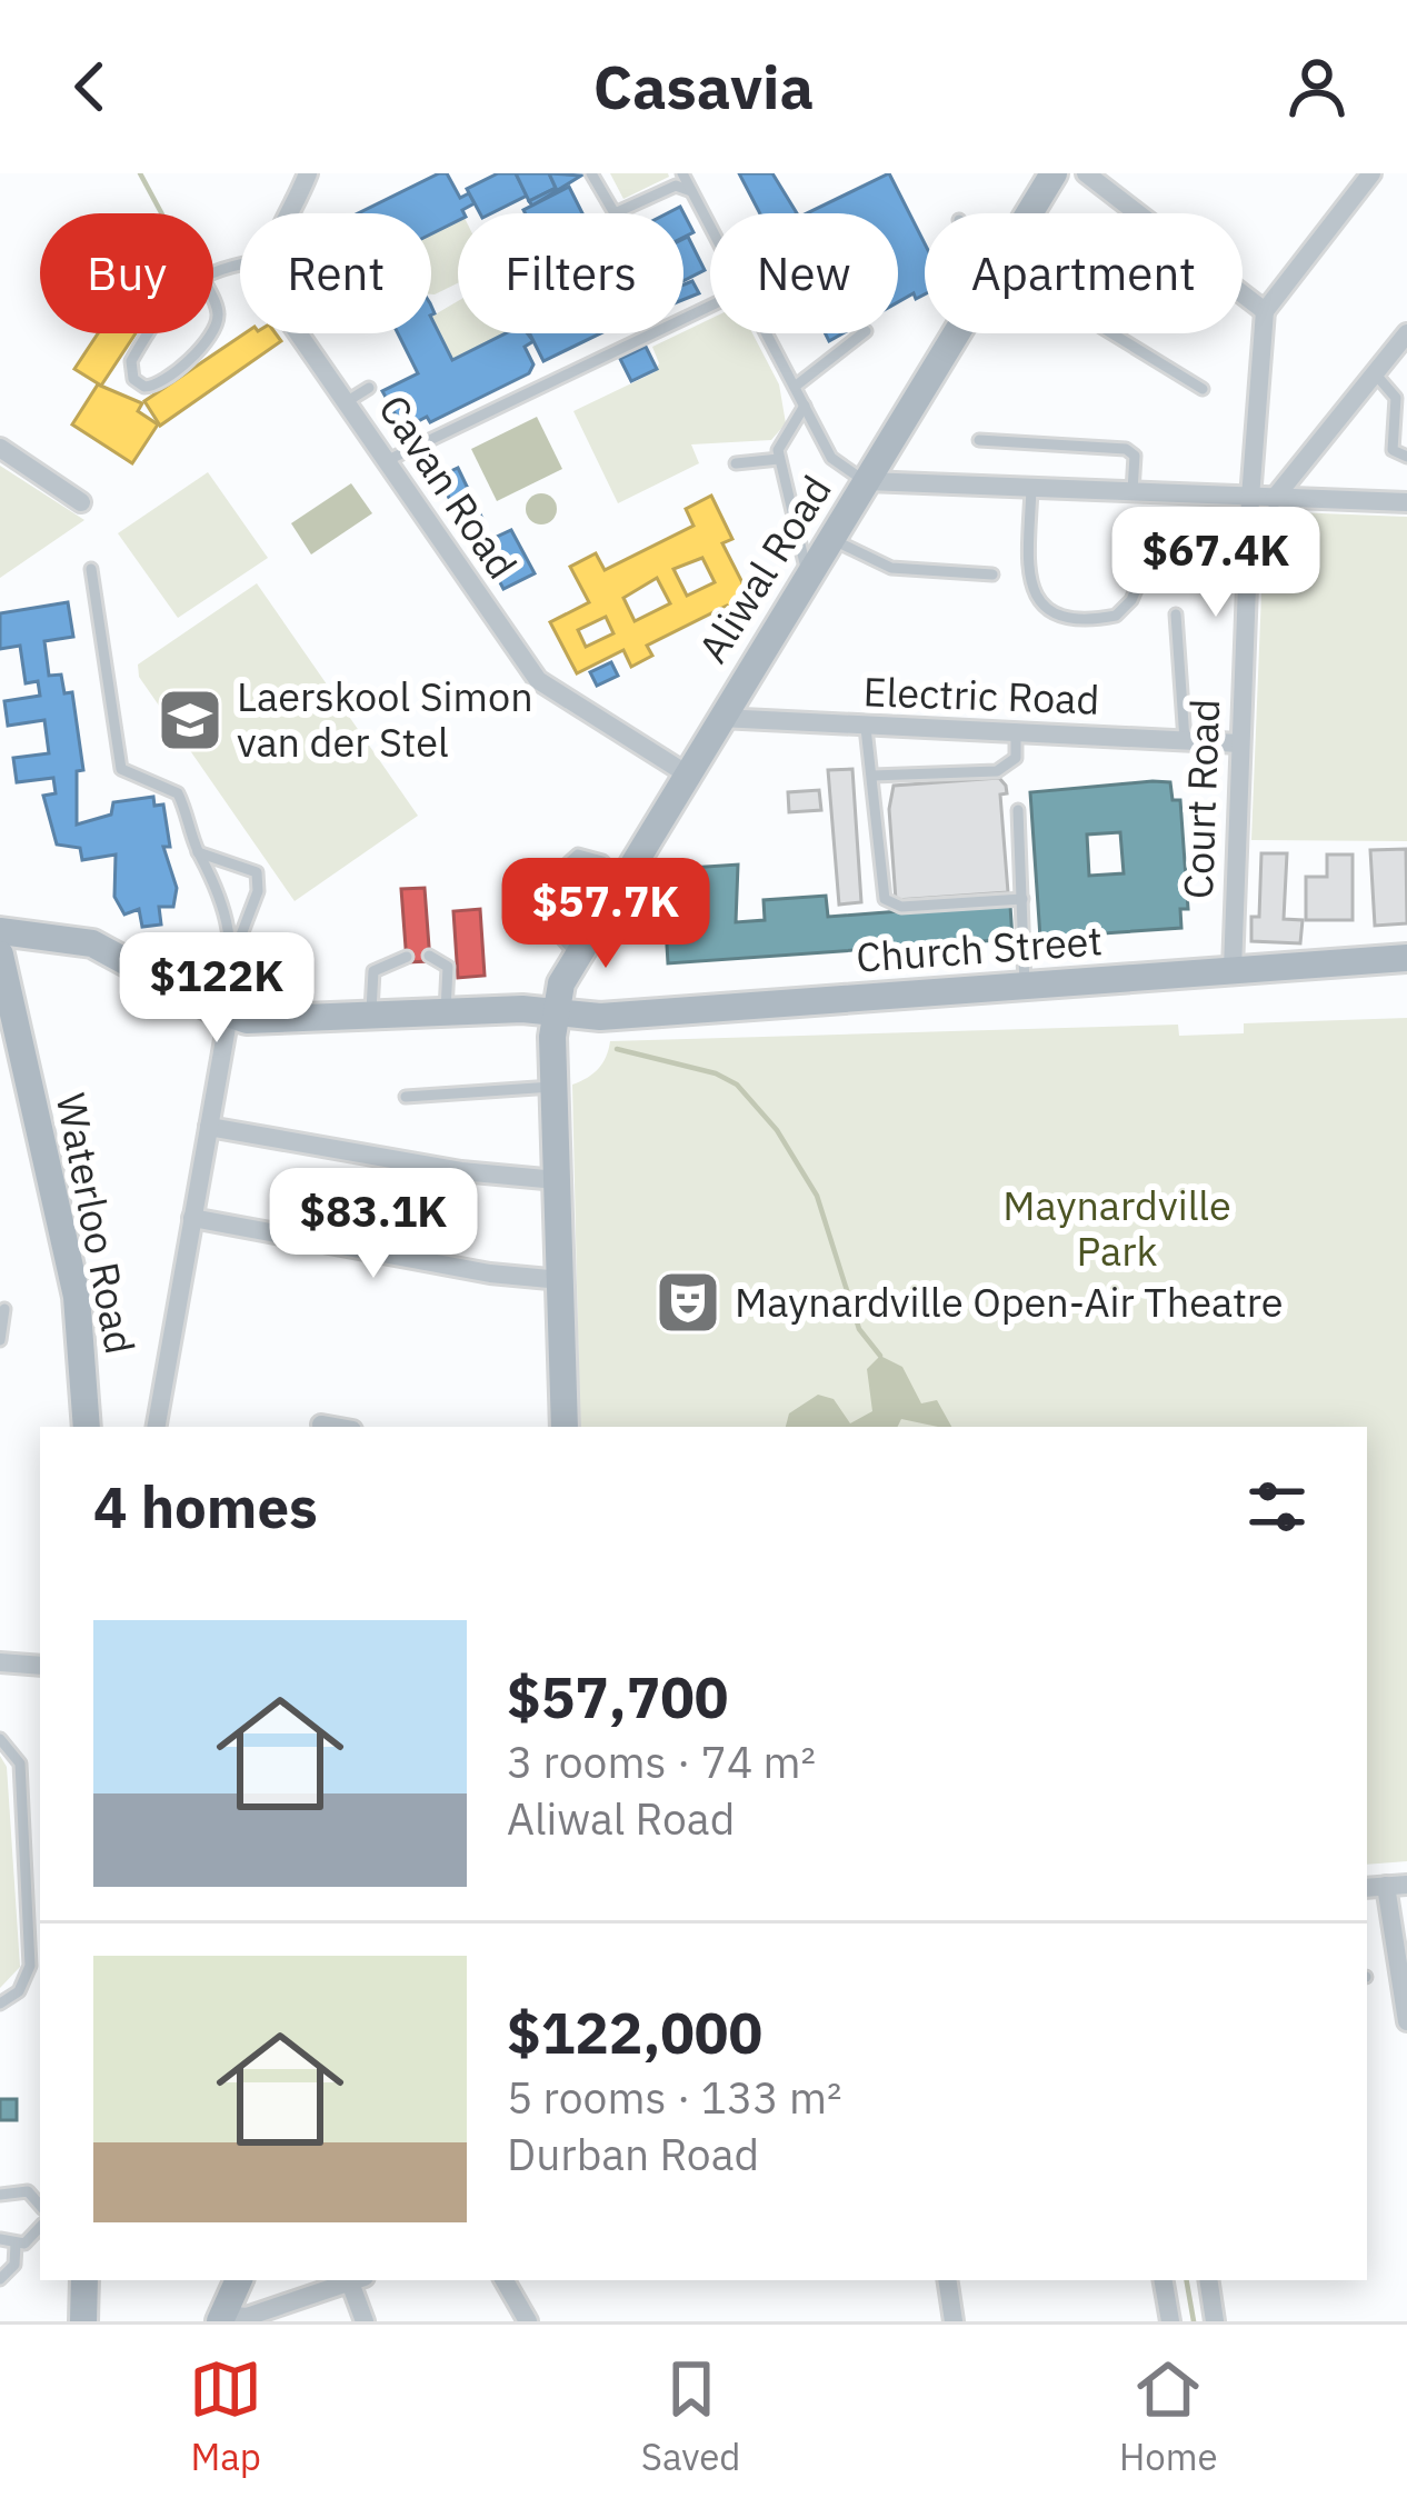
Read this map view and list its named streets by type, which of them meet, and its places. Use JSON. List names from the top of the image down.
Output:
{
  "streets": {
    "street": [
      "Cavan Road",
      "Aliwal Road",
      "Electric Road",
      "Court Road",
      "Church Street",
      "Waterloo Road"
    ]
  },
  "crossings": [
    ["Cavan Road", "Aliwal Road"],
    ["Aliwal Road", "Electric Road"],
    ["Aliwal Road", "Church Street"],
    ["Electric Road", "Court Road"],
    ["Court Road", "Church Street"]
  ],
  "parks": ["Maynardville Park"],
  "places": {
    "school or university": ["Laerskool Simon van der Stel"],
    "theatre": ["Maynardville Open-Air Theatre"]
  },
  "page": {
    "header": "Casavia",
    "chip": [
      "Buy",
      "Rent",
      "Filters",
      "New",
      "Apartment"
    ],
    "price": [
      "$67.4K",
      "$57.7K",
      "$122K",
      "$83.1K"
    ],
    "heading": "4 homes",
    "list": [
      {
        "name": "$57,700",
        "note": "3 rooms · 74 m² · Aliwal Road"
      },
      {
        "name": "$122,000",
        "note": "5 rooms · 133 m² · Durban Road"
      }
    ],
    "tabs": ["Map", "Saved", "Home"]
  }
}
